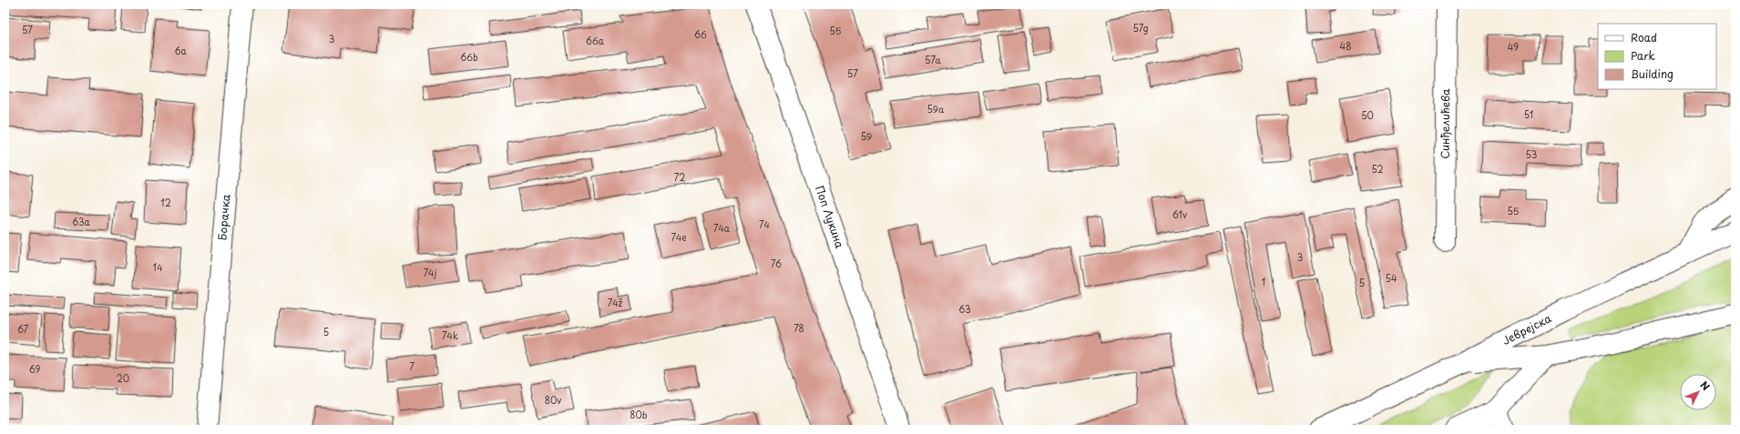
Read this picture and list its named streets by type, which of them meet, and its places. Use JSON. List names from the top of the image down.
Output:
{
  "streets": {
    "street": [
      "Синђелићева",
      "Борачка",
      "Поп Лукина",
      "Јеврејска"
    ]
  },
  "house_numbers": [
    "57g",
    "57",
    "55",
    "66",
    "3",
    "66a",
    "48",
    "49",
    "6a",
    "66b",
    "57a",
    "57",
    "59a",
    "51",
    "50",
    "59",
    "53",
    "52",
    "72",
    "12",
    "55",
    "61v",
    "63a",
    "74",
    "74a",
    "74e",
    "3",
    "76",
    "14",
    "74j",
    "54",
    "1",
    "5",
    "74ž",
    "63",
    "78",
    "67",
    "5",
    "74k",
    "7",
    "69",
    "20",
    "80v",
    "80b"
  ],
  "legend": ["Road", "Park", "Building"],
  "north": "top right"
}
